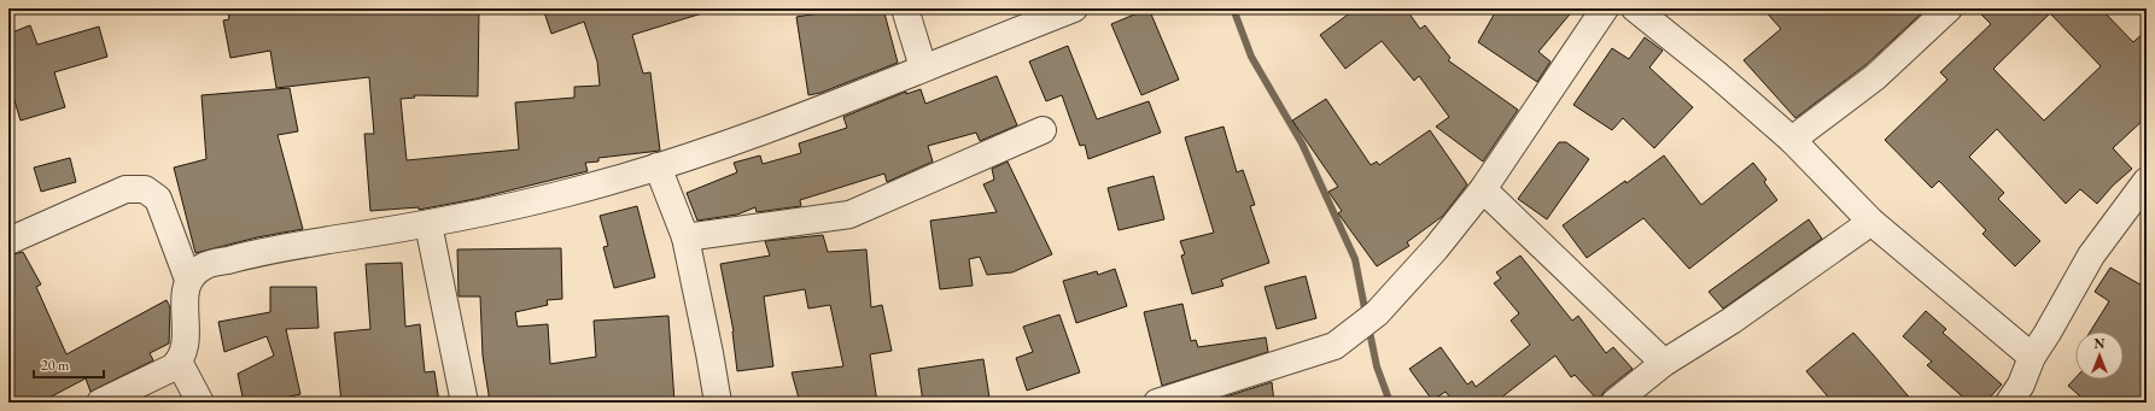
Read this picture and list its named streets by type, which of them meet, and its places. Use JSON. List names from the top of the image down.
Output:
{
  "scale_bar": "20 m",
  "north": "top"
}
